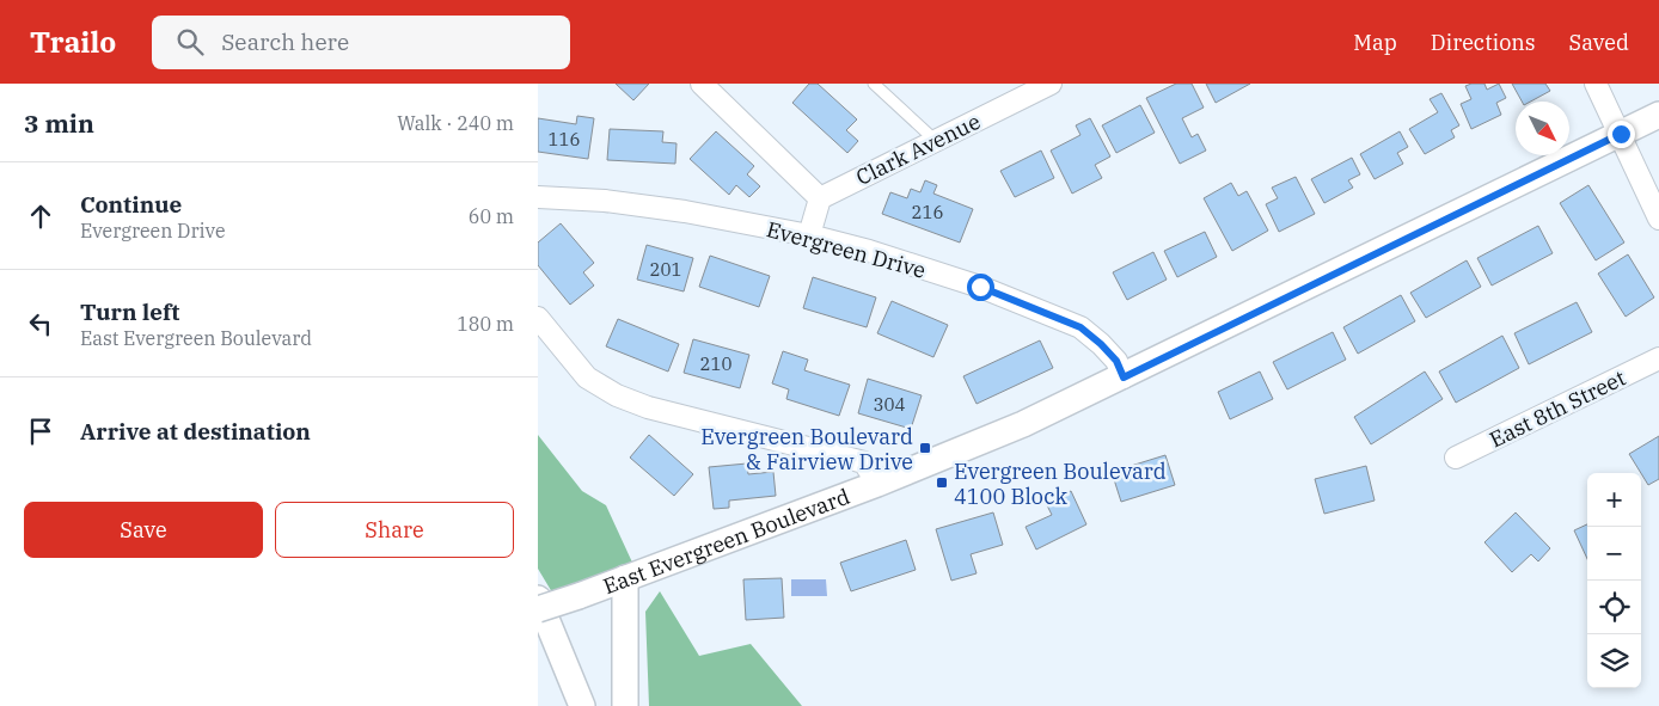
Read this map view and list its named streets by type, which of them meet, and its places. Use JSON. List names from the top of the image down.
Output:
{
  "streets": {
    "street": [
      "Clark Avenue",
      "Evergreen Drive",
      "East 8th Street",
      "East Evergreen Boulevard"
    ]
  },
  "crossings": [
    ["Evergreen Drive", "East Evergreen Boulevard"]
  ],
  "places": {
    "transit": ["Evergreen Boulevard & Fairview Drive", "Evergreen Boulevard 4100 Block"]
  },
  "house_numbers": [
    "116",
    "216",
    "201",
    "210",
    "304"
  ],
  "north": "bottom right",
  "page": {
    "header": "Trailo",
    "search": "Search here",
    "nav": ["Map", "Directions", "Saved"],
    "heading": ["3 min", "Walk · 240 m"],
    "list": [
      ["Continue", "Evergreen Drive", "60 m"],
      ["Turn left", "East Evergreen Boulevard", "180 m"],
      "Arrive at destination"
    ],
    "map_buttons": ["+", "−"],
    "buttons": ["Save", "Share"]
  }
}
